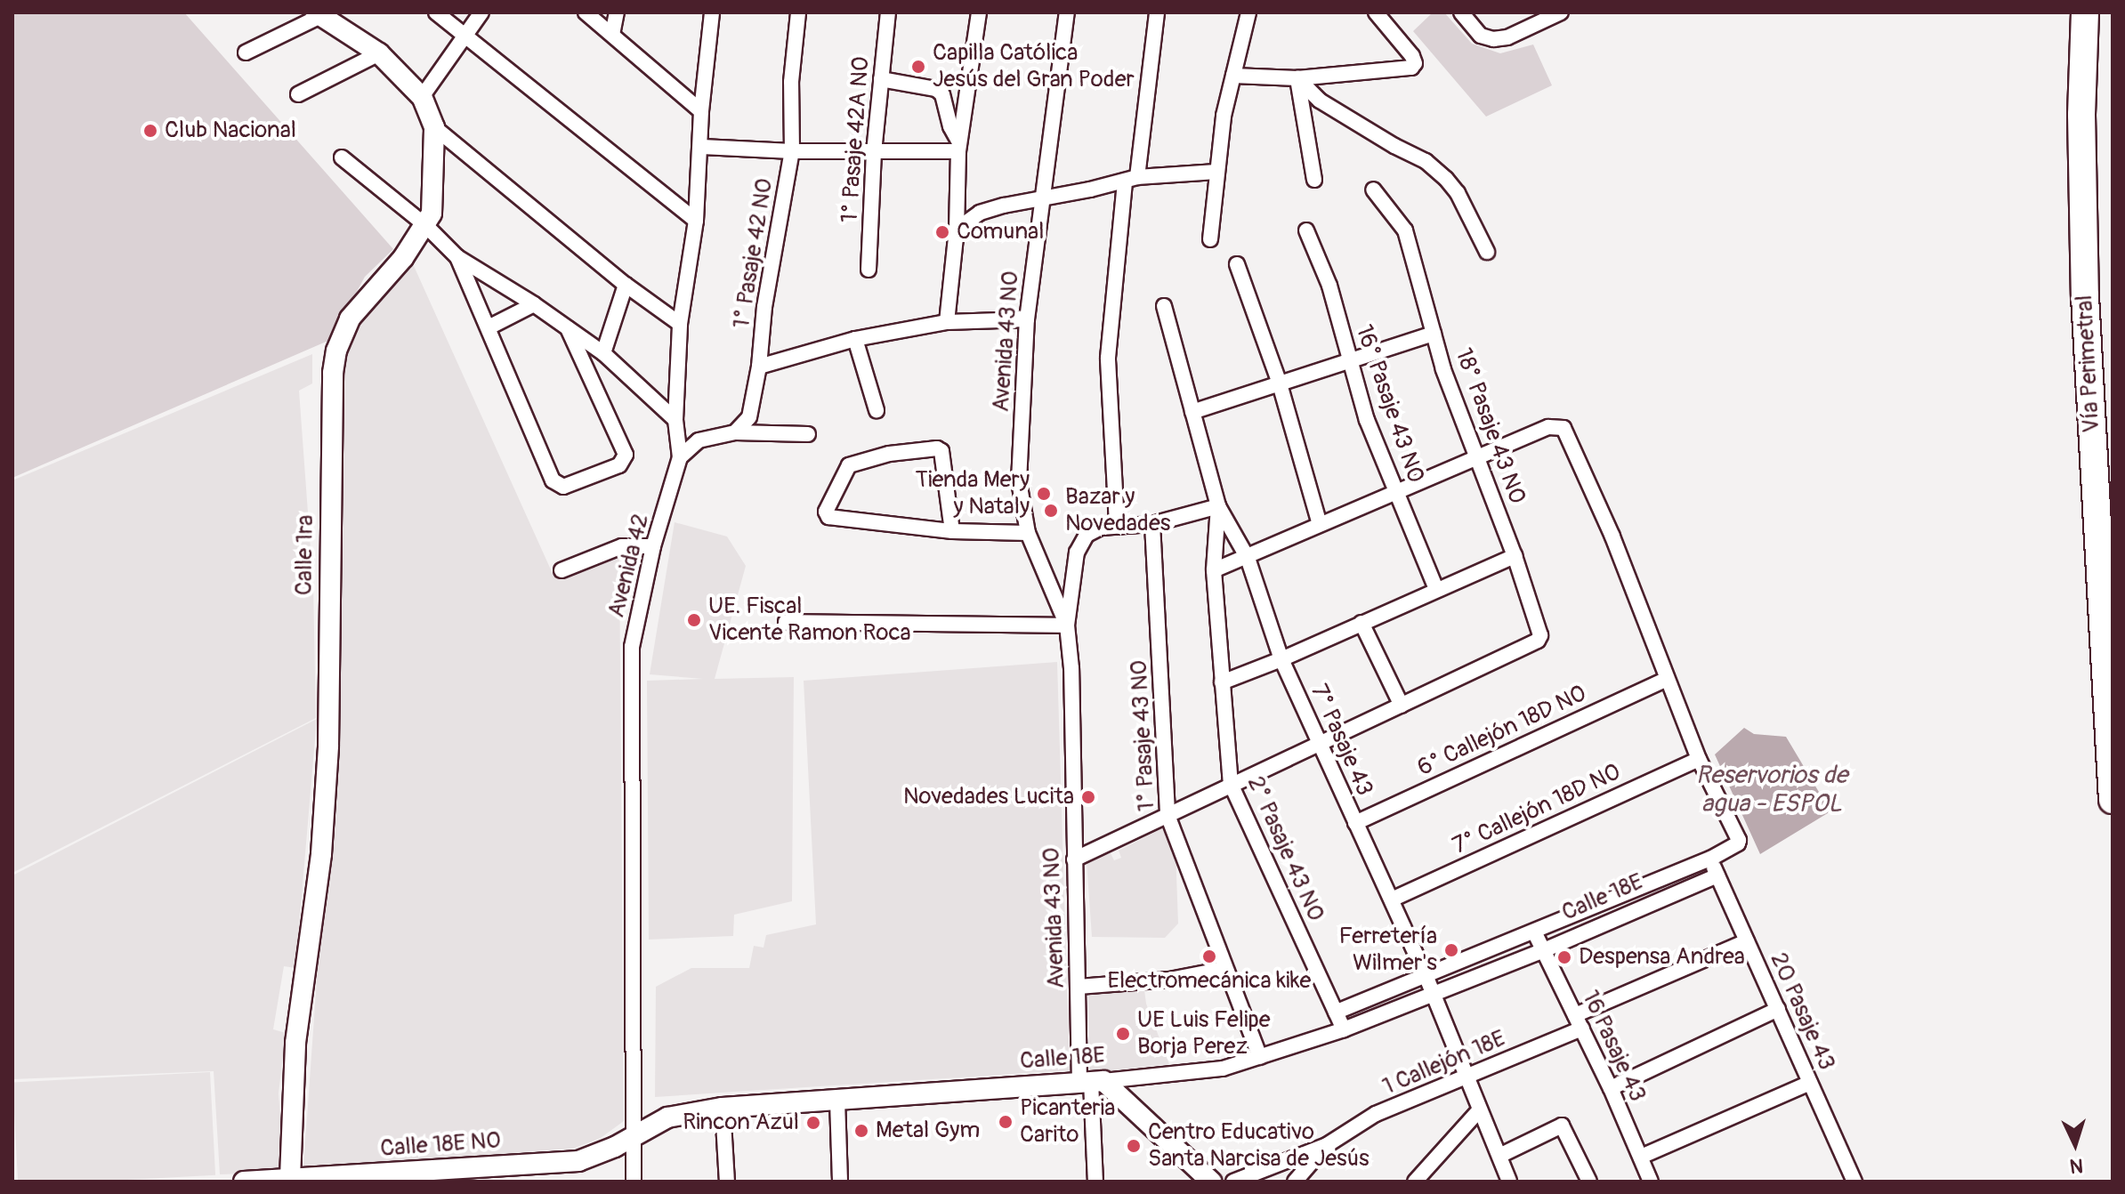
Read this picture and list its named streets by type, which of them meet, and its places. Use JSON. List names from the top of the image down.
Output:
{
  "streets": {
    "highway": ["Vía Perimetral"],
    "street": [
      "1° Pasaje 42A NO",
      "1° Pasaje 42 NO",
      "Avenida 43 NO",
      "16° Pasaje 43 NO",
      "18° Pasaje 43 NO",
      "Calle 1ra",
      "Avenida 42",
      "6° Callejón 18D NO",
      "1° Pasaje 43 NO",
      "7° Pasaje 43",
      "7° Callejón 18D NO",
      "2° Pasaje 43 NO",
      "Calle 18E",
      "20 Pasaje 43",
      "16 Pasaje 43",
      "1 Callejón 18E",
      "Calle 18E NO"
    ]
  },
  "crossings": [
    ["Avenida 43 NO", "1° Pasaje 43 NO"],
    ["Avenida 43 NO", "7° Pasaje 43"],
    ["Avenida 43 NO", "2° Pasaje 43 NO"],
    ["Avenida 43 NO", "Calle 18E"],
    ["Calle 1ra", "Calle 18E NO"],
    ["Avenida 42", "Calle 18E"],
    ["Avenida 42", "Calle 18E NO"],
    ["6° Callejón 18D NO", "7° Pasaje 43"],
    ["1° Pasaje 43 NO", "Calle 18E"],
    ["7° Pasaje 43", "7° Callejón 18D NO"],
    ["7° Pasaje 43", "2° Pasaje 43 NO"],
    ["7° Pasaje 43", "Calle 18E"],
    ["7° Pasaje 43", "1 Callejón 18E"],
    ["7° Callejón 18D NO", "Calle 18E"],
    ["2° Pasaje 43 NO", "Calle 18E"],
    ["Calle 18E", "20 Pasaje 43"],
    ["Calle 18E", "16 Pasaje 43"],
    ["Calle 18E", "Calle 18E NO"],
    ["20 Pasaje 43", "1 Callejón 18E"],
    ["16 Pasaje 43", "1 Callejón 18E"]
  ],
  "water": ["Reservorios de agua - ESPOL"],
  "places": [
    "Capilla Católica Jesús del Gran Poder",
    "Club Nacional",
    "Comunal",
    "Tienda Mery y Nataly",
    "Bazar y Novedades",
    "UE. Fiscal Vicente Ramon Roca",
    "Novedades Lucita",
    "Ferretería Wilmer's",
    "Electromecánica kike",
    "Despensa Andrea",
    "UE Luis Felipe Borja Perez",
    "Picanteria Carito",
    "Rincon Azul",
    "Metal Gym",
    "Centro Educativo Santa Narcisa de Jesús"
  ],
  "north": "bottom"
}
